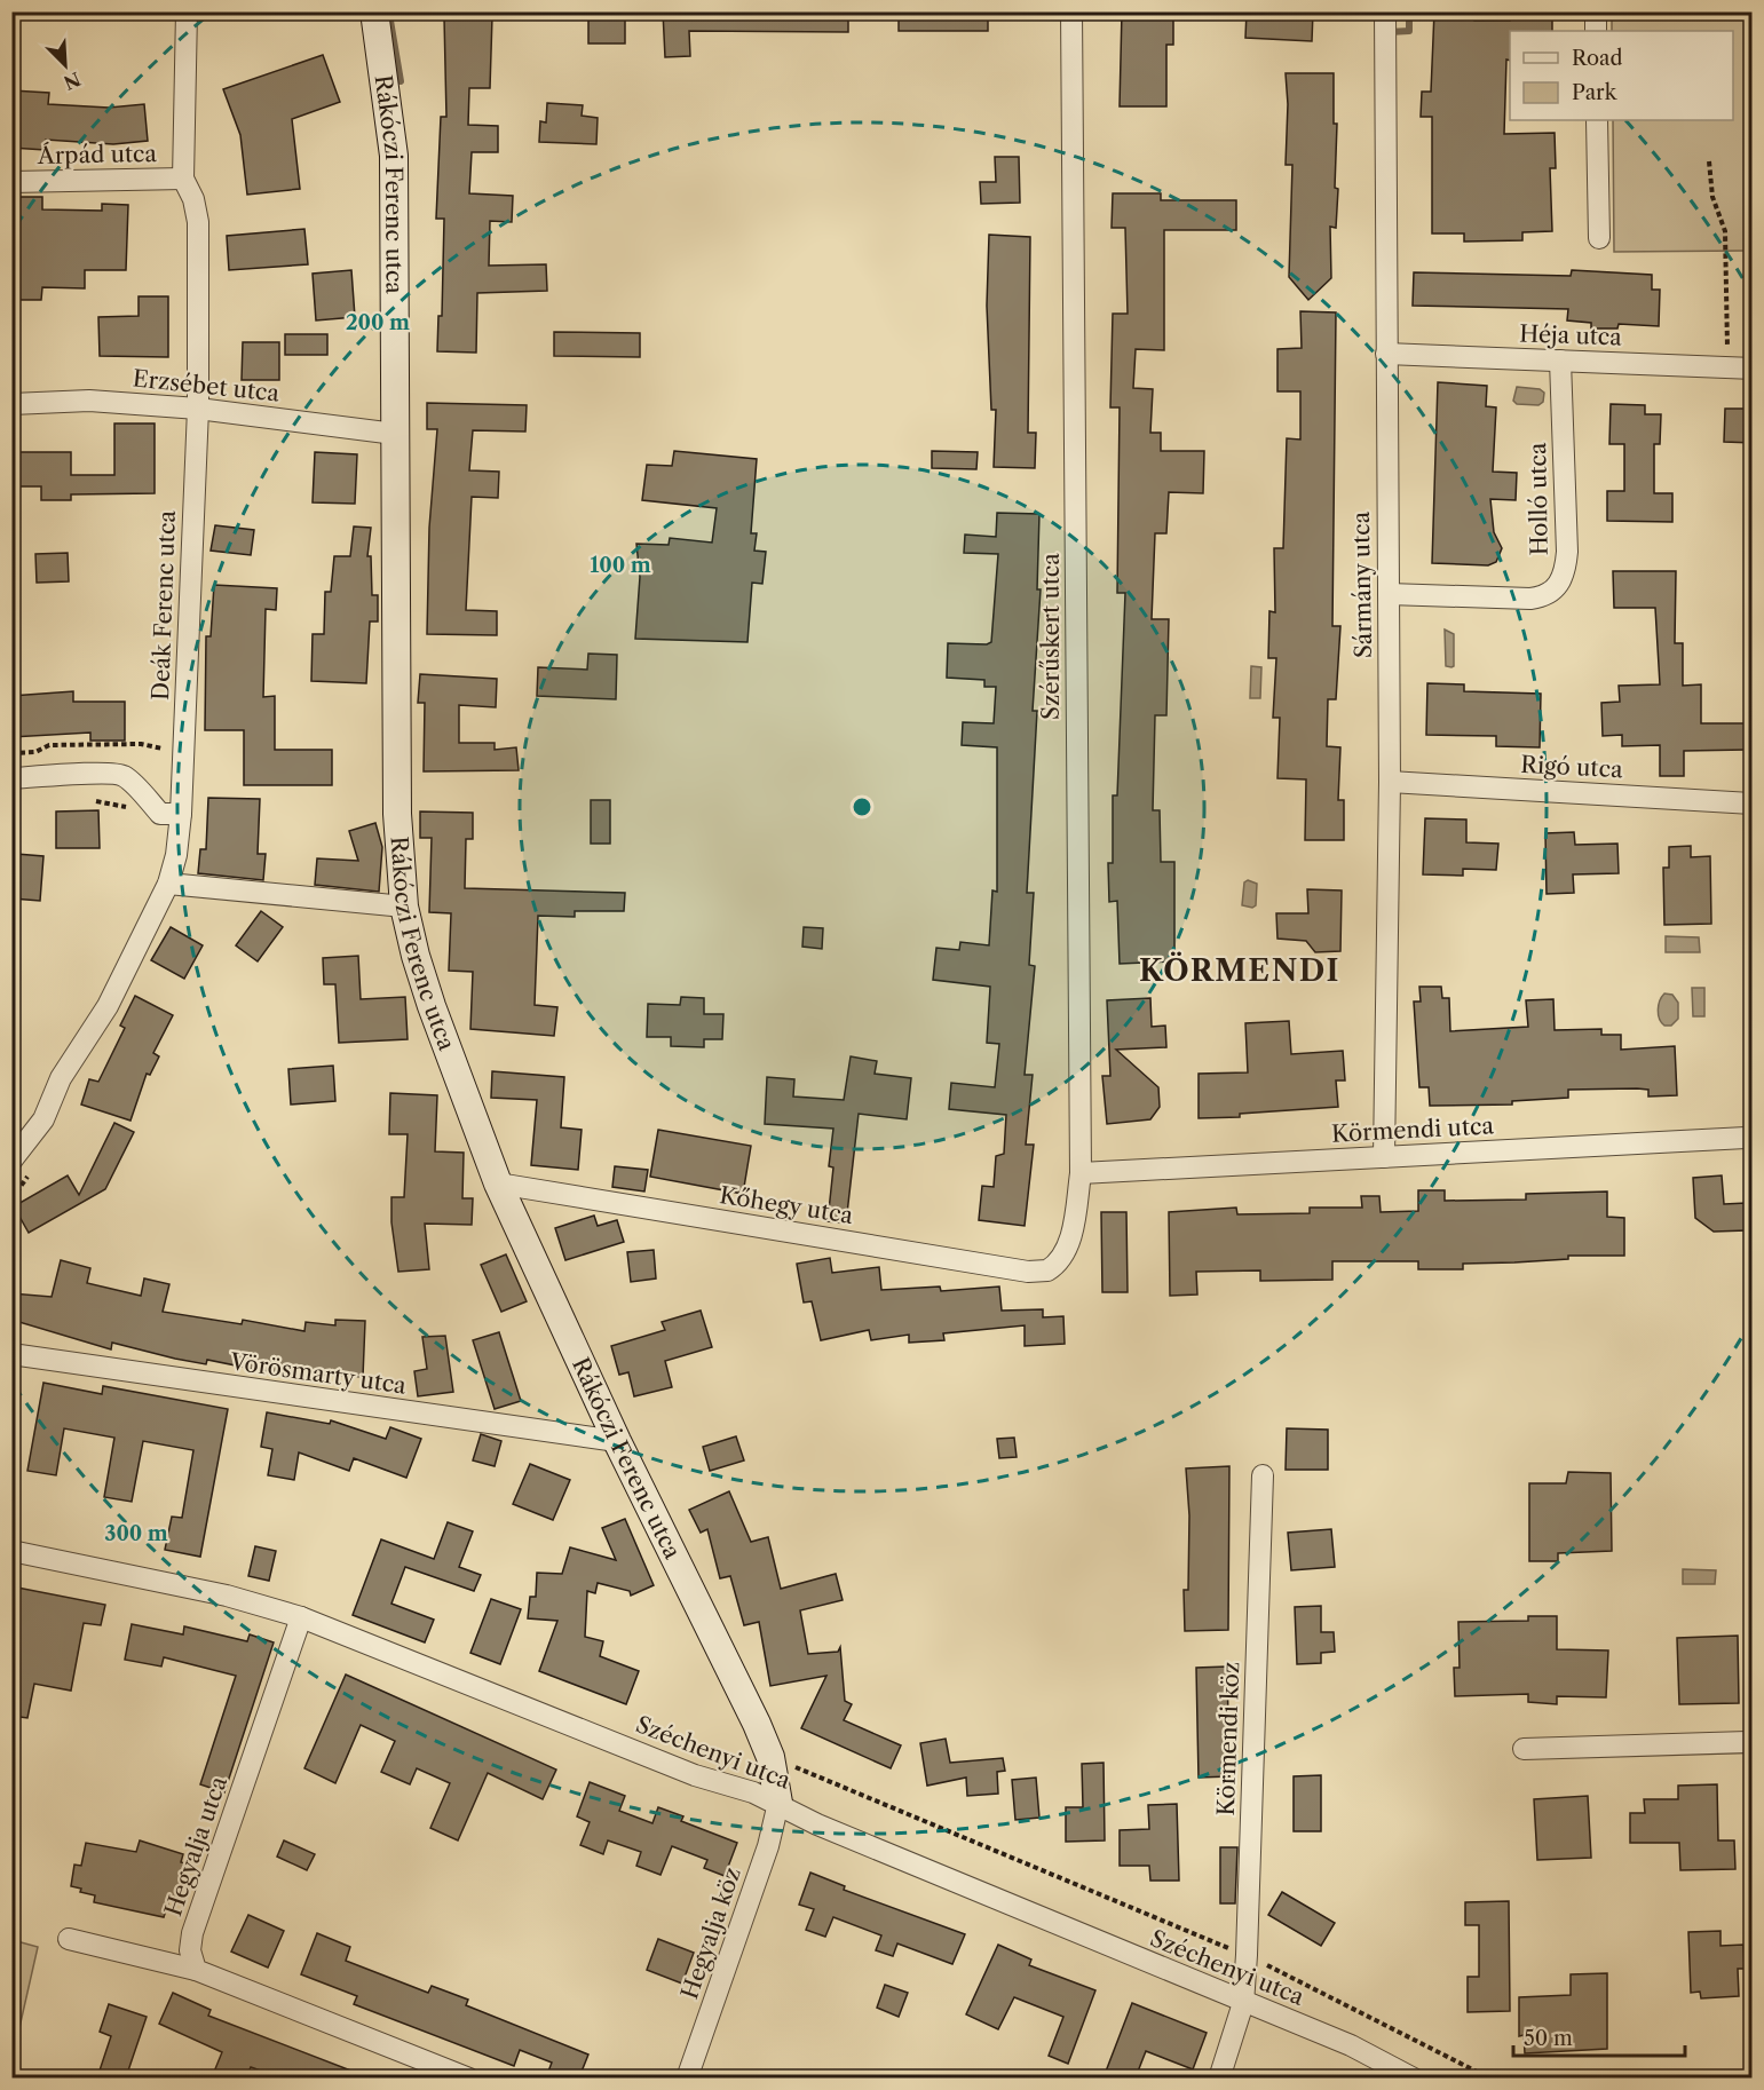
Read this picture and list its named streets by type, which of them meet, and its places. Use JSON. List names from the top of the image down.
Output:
{
  "streets": {
    "street": [
      "Árpád utca",
      "Rákóczi Ferenc utca",
      "Héja utca",
      "Erzsébet utca",
      "Holló utca",
      "Sármány utca",
      "Deák Ferenc utca",
      "Szérűskert utca",
      "Rigó utca",
      "Körmendi utca",
      "Kőhegy utca",
      "Vörösmarty utca",
      "Körmendi köz",
      "Széchenyi utca",
      "Hegyalja utca",
      "Hegyalja köz"
    ]
  },
  "crossings": [
    ["Árpád utca", "Deák Ferenc utca"],
    ["Rákóczi Ferenc utca", "Erzsébet utca"],
    ["Rákóczi Ferenc utca", "Kőhegy utca"],
    ["Rákóczi Ferenc utca", "Vörösmarty utca"],
    ["Rákóczi Ferenc utca", "Széchenyi utca"],
    ["Rákóczi Ferenc utca", "Hegyalja köz"],
    ["Héja utca", "Holló utca"],
    ["Héja utca", "Sármány utca"],
    ["Erzsébet utca", "Deák Ferenc utca"],
    ["Holló utca", "Sármány utca"],
    ["Sármány utca", "Rigó utca"],
    ["Sármány utca", "Körmendi utca"],
    ["Szérűskert utca", "Körmendi utca"],
    ["Szérűskert utca", "Kőhegy utca"],
    ["Körmendi köz", "Széchenyi utca"],
    ["Széchenyi utca", "Hegyalja utca"],
    ["Széchenyi utca", "Hegyalja köz"]
  ],
  "districts": ["KÖRMENDI"],
  "legend": ["Road", "Park"],
  "scale_bar": "50 m",
  "north": "bottom right",
  "rings": ["200 m", "100 m", "300 m"]
}
